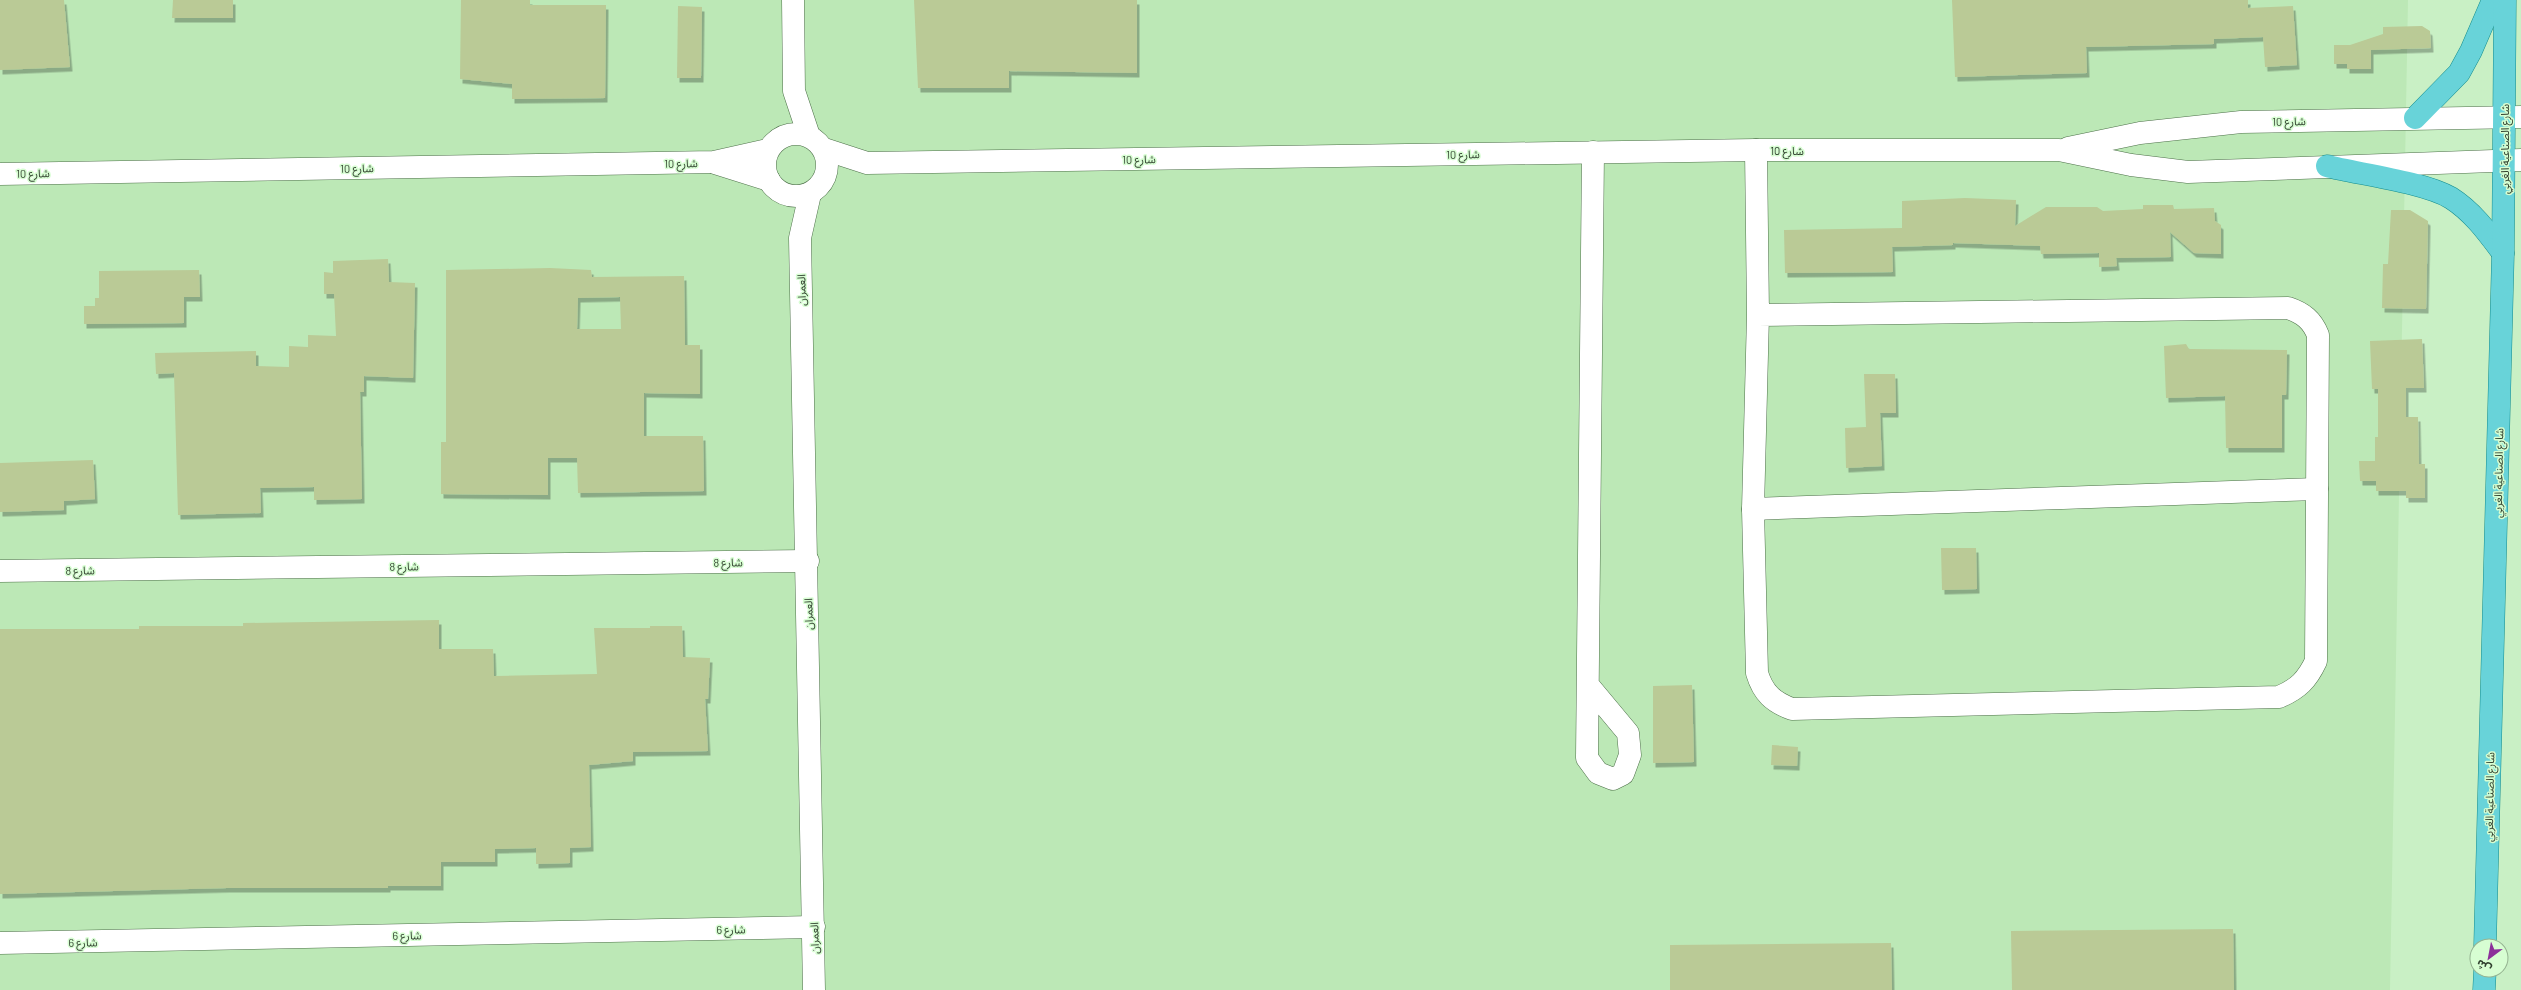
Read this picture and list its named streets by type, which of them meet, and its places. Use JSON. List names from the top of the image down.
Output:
{
  "streets": {
    "main road": ["شارع الصناعية الغربي"],
    "street": [
      "شارع 10",
      "العمران",
      "شارع 8",
      "شارع 6"
    ]
  },
  "crossings": [
    ["شارع 10", "شارع الصناعية الغربي"],
    ["شارع 10", "العمران"],
    ["العمران", "شارع 8"],
    ["العمران", "شارع 6"]
  ],
  "north": "bottom left"
}
